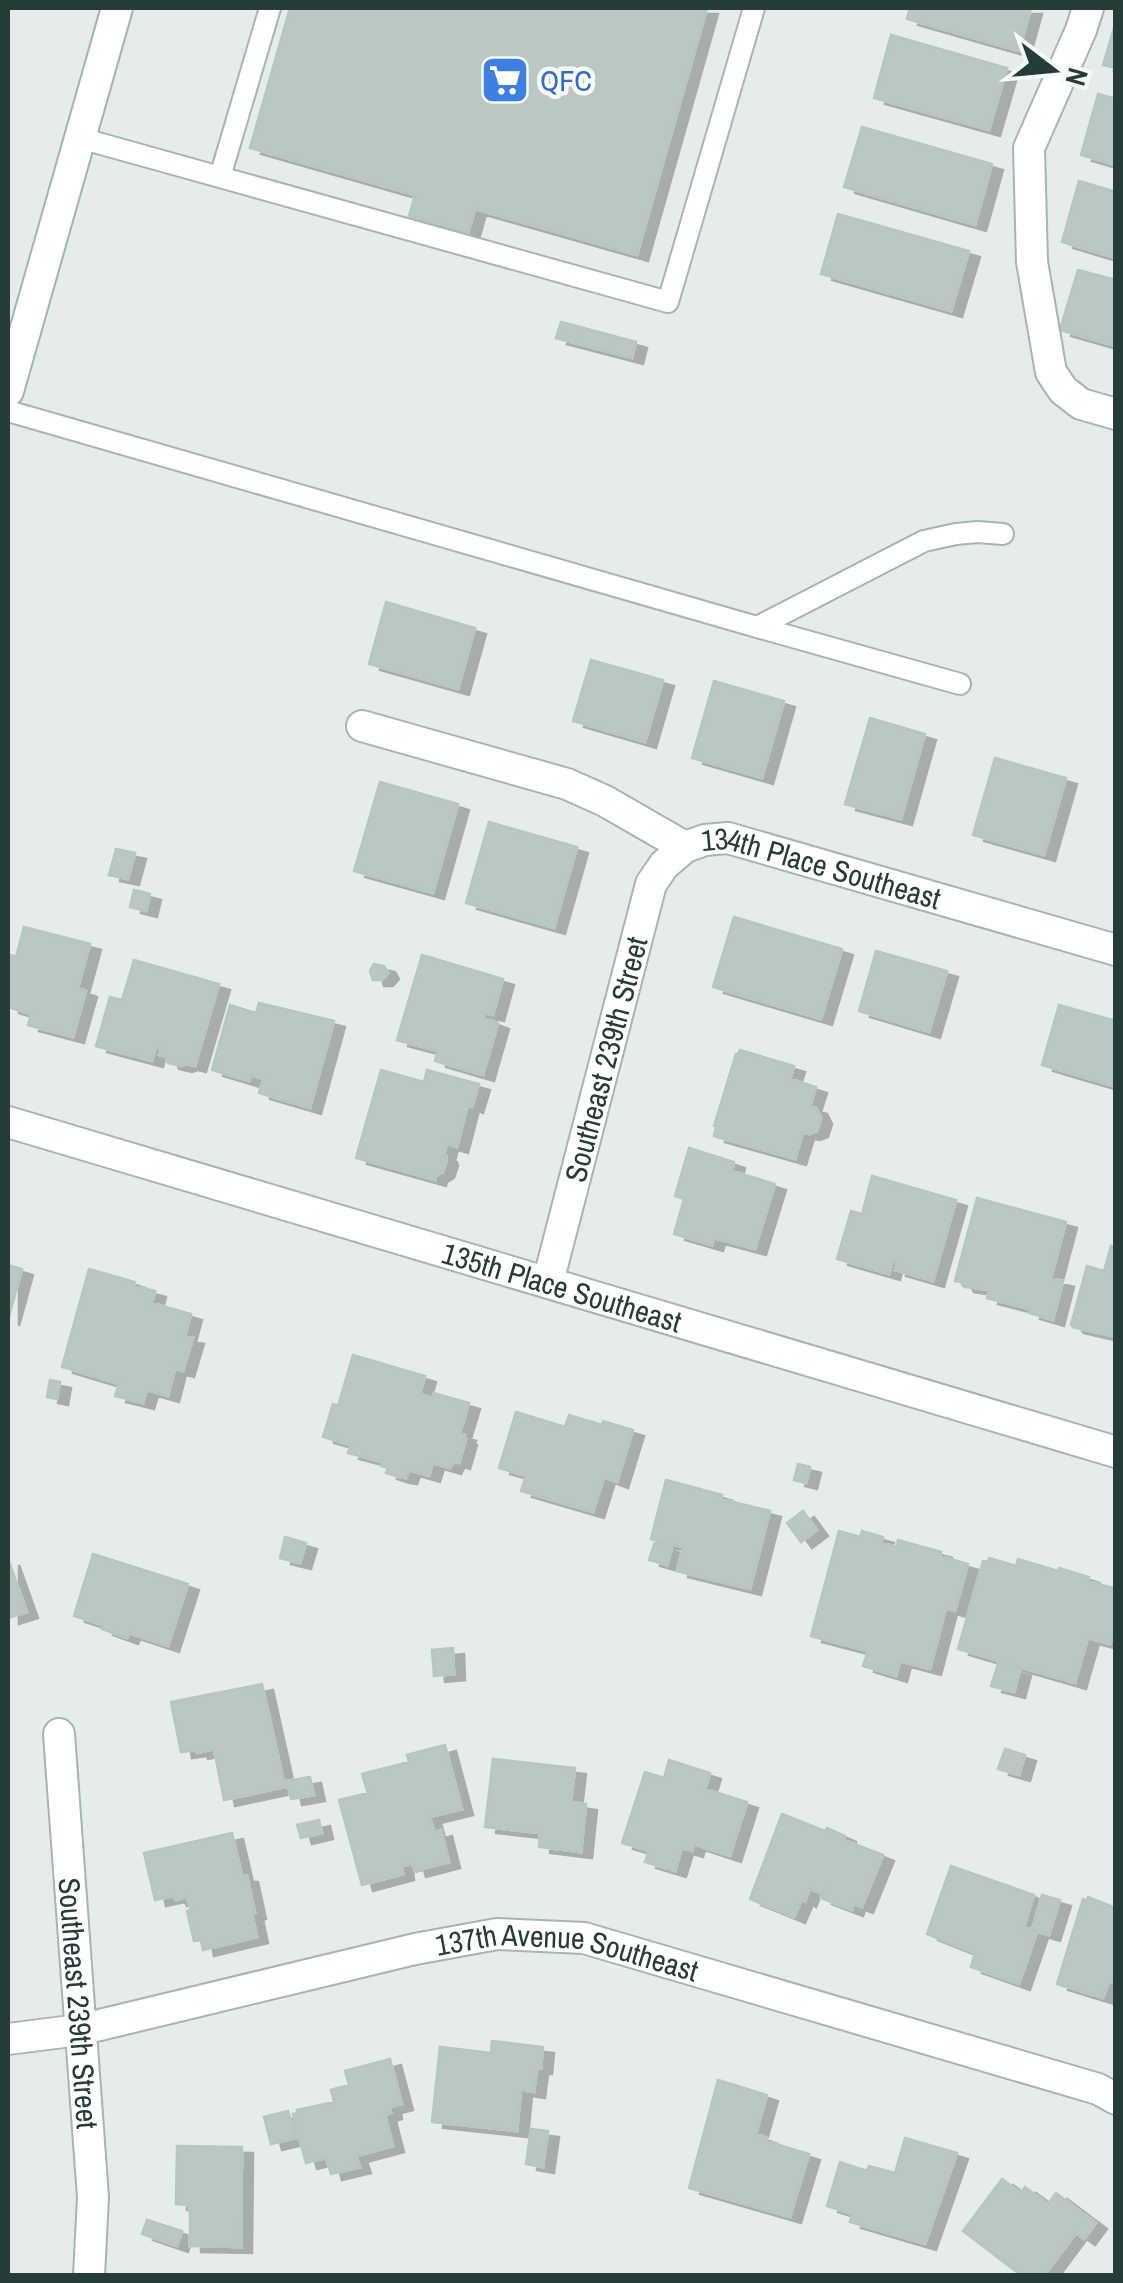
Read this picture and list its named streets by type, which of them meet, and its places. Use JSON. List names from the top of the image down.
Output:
{
  "streets": {
    "street": [
      "134th Place Southeast",
      "Southeast 239th Street",
      "135th Place Southeast",
      "137th Avenue Southeast"
    ]
  },
  "crossings": [
    ["134th Place Southeast", "Southeast 239th Street"],
    ["Southeast 239th Street", "135th Place Southeast"],
    ["Southeast 239th Street", "137th Avenue Southeast"]
  ],
  "places": {
    "supermarket": ["QFC"]
  },
  "north": "right"
}
